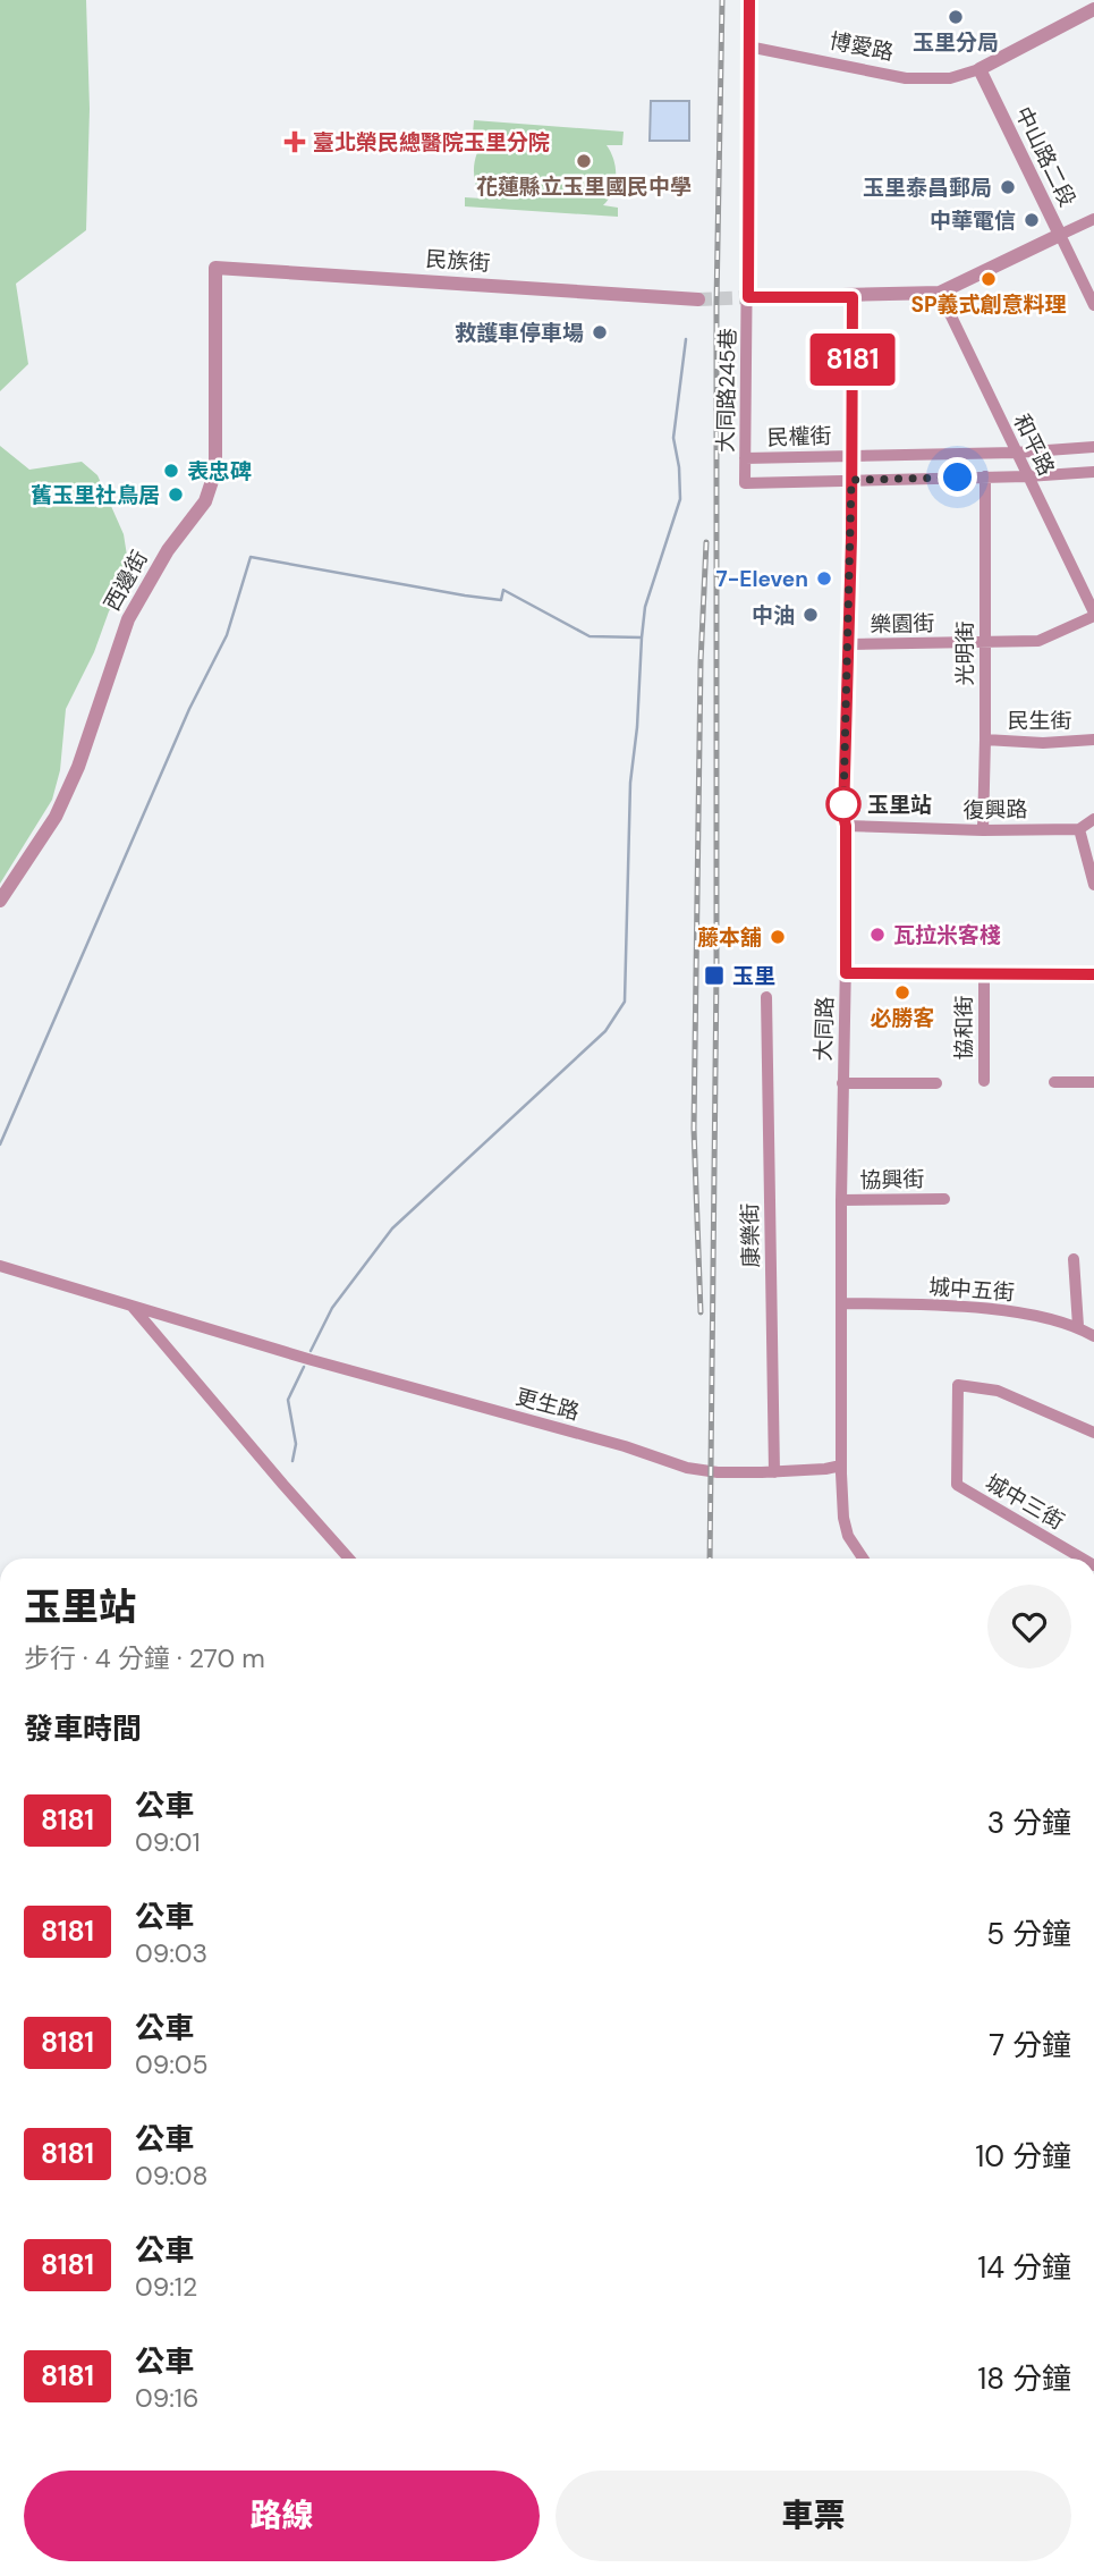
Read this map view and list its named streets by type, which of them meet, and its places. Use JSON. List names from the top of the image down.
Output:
{
  "streets": {
    "street": [
      "博愛路",
      "中山路二段",
      "民族街",
      "大同路245巷",
      "民權街",
      "和平路",
      "西邊街",
      "樂園街",
      "光明街",
      "民生街",
      "復興路",
      "協和街",
      "大同路",
      "協興街",
      "康樂街",
      "城中五街",
      "更生路",
      "城中三街"
    ]
  },
  "crossings": [
    ["博愛路", "中山路二段"],
    ["博愛路", "大同路245巷"],
    ["民族街", "西邊街"],
    ["大同路245巷", "民權街"],
    ["民權街", "和平路"],
    ["民權街", "光明街"],
    ["民權街", "大同路"],
    ["和平路", "樂園街"],
    ["樂園街", "光明街"],
    ["樂園街", "大同路"],
    ["光明街", "民生街"],
    ["光明街", "復興路"],
    ["復興路", "大同路"],
    ["大同路", "協興街"],
    ["大同路", "城中五街"],
    ["大同路", "更生路"],
    ["康樂街", "更生路"]
  ],
  "places": {
    "other": [
      "玉里分局",
      "花蓮縣立玉里國民中學",
      "玉里泰昌郵局",
      "中華電信",
      "SP義式創意料理",
      "救護車停車場",
      "表忠碑",
      "舊玉里社鳥居",
      "7-Eleven",
      "中油",
      "玉里站",
      "瓦拉米客棧",
      "藤本舖",
      "必勝客"
    ],
    "health": ["臺北榮民總醫院玉里分院"],
    "transit": ["玉里"]
  },
  "lines": ["bus line 8181"],
  "page": {
    "on_map": "8181",
    "heading": [
      ["玉里站", "步行 · 4 分鐘 · 270 m"],
      "發車時間"
    ],
    "list": [
      {
        "mark": "8181",
        "name": "公車",
        "note": "09:01",
        "value": "3 分鐘"
      },
      {
        "mark": "8181",
        "name": "公車",
        "note": "09:03",
        "value": "5 分鐘"
      },
      {
        "mark": "8181",
        "name": "公車",
        "note": "09:05",
        "value": "7 分鐘"
      },
      {
        "mark": "8181",
        "name": "公車",
        "note": "09:08",
        "value": "10 分鐘"
      },
      {
        "mark": "8181",
        "name": "公車",
        "note": "09:12",
        "value": "14 分鐘"
      },
      {
        "mark": "8181",
        "name": "公車",
        "note": "09:16",
        "value": "18 分鐘"
      }
    ],
    "buttons": ["路線", "車票"]
  }
}
